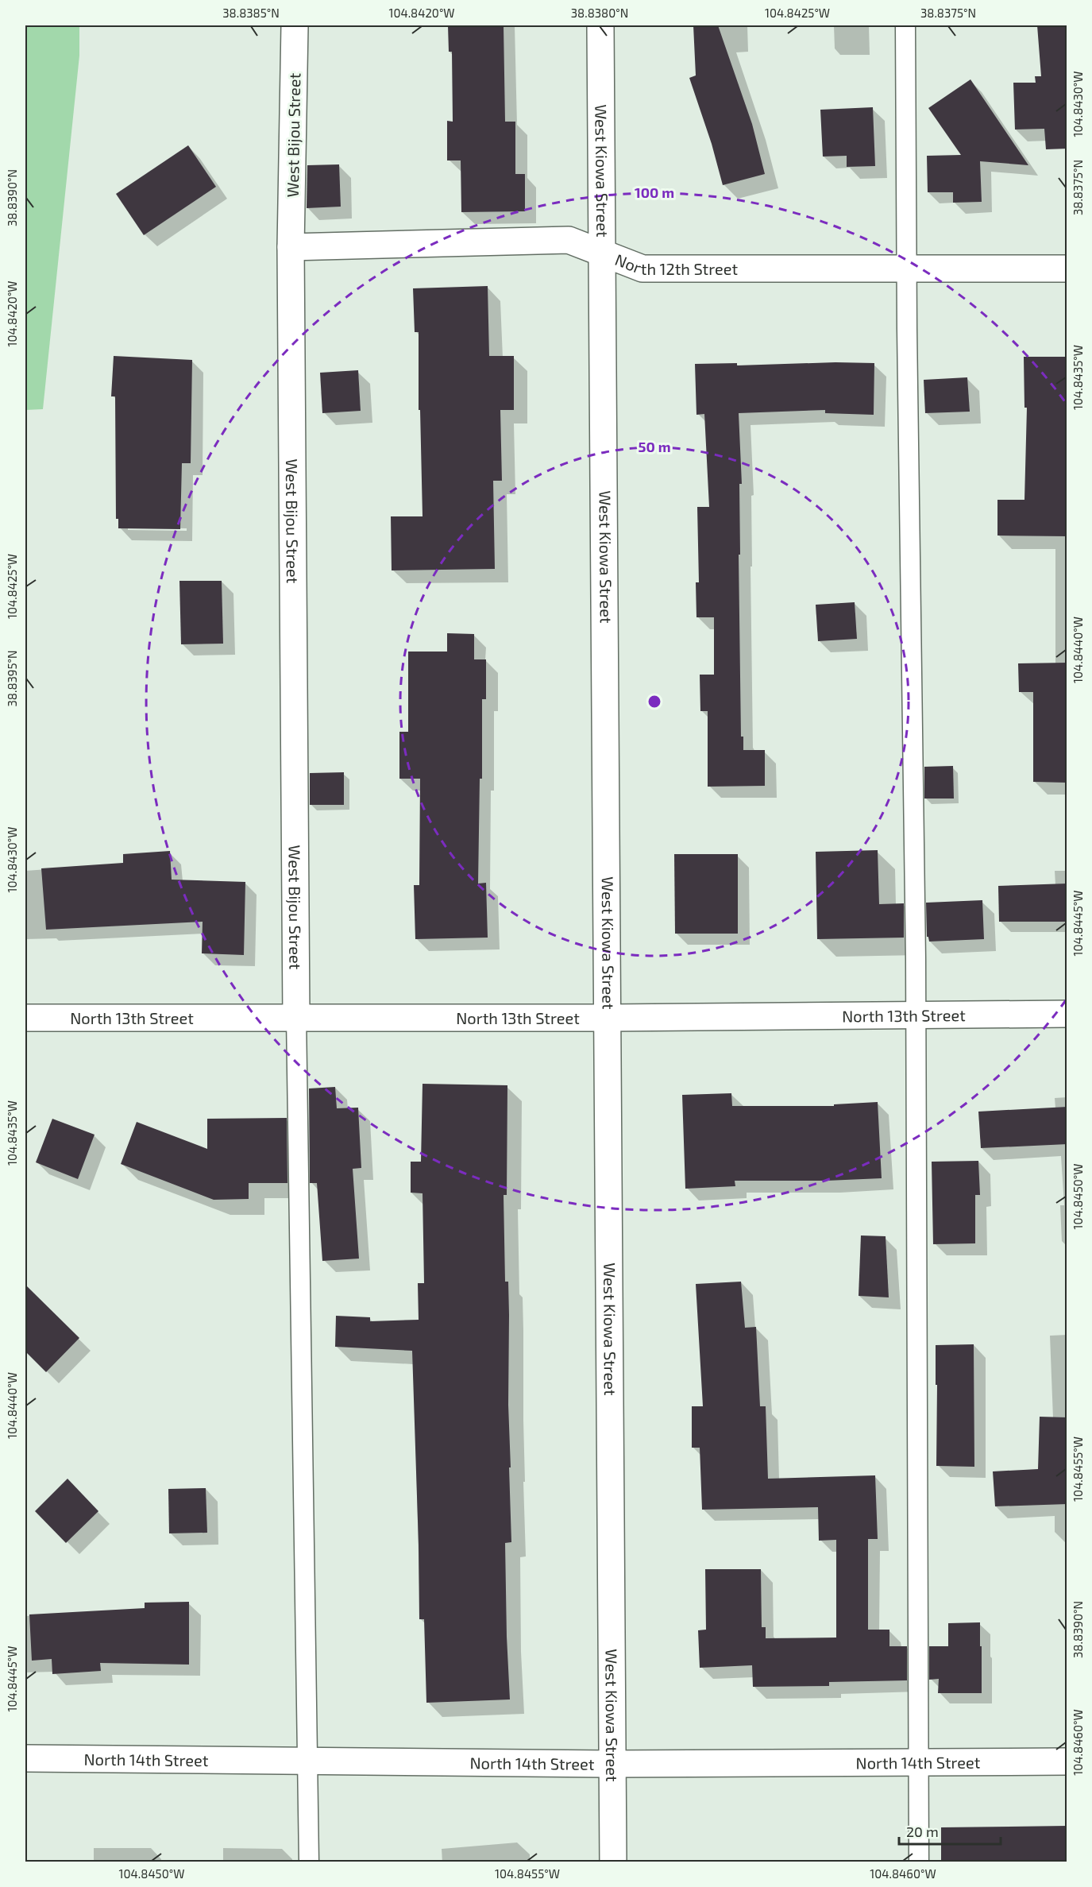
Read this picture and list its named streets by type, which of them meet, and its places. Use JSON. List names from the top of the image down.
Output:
{
  "streets": {
    "street": [
      "West Bijou Street",
      "West Kiowa Street",
      "North 12th Street",
      "North 13th Street",
      "North 14th Street"
    ]
  },
  "crossings": [
    ["West Bijou Street", "North 12th Street"],
    ["West Bijou Street", "North 13th Street"],
    ["West Kiowa Street", "North 12th Street"],
    ["West Kiowa Street", "North 13th Street"],
    ["West Kiowa Street", "North 14th Street"]
  ],
  "scale_bar": "20 m",
  "coordinates": [
    "38.8385°N",
    "104.8420°W",
    "38.8380°N",
    "104.8425°W",
    "38.8375°N",
    "104.8430°W",
    "38.8390°N",
    "104.8435°W",
    "104.8440°W",
    "38.8395°N",
    "104.8445°W",
    "104.8450°W",
    "104.8455°W",
    "104.8460°W"
  ],
  "rings": ["100 m", "50 m"]
}
